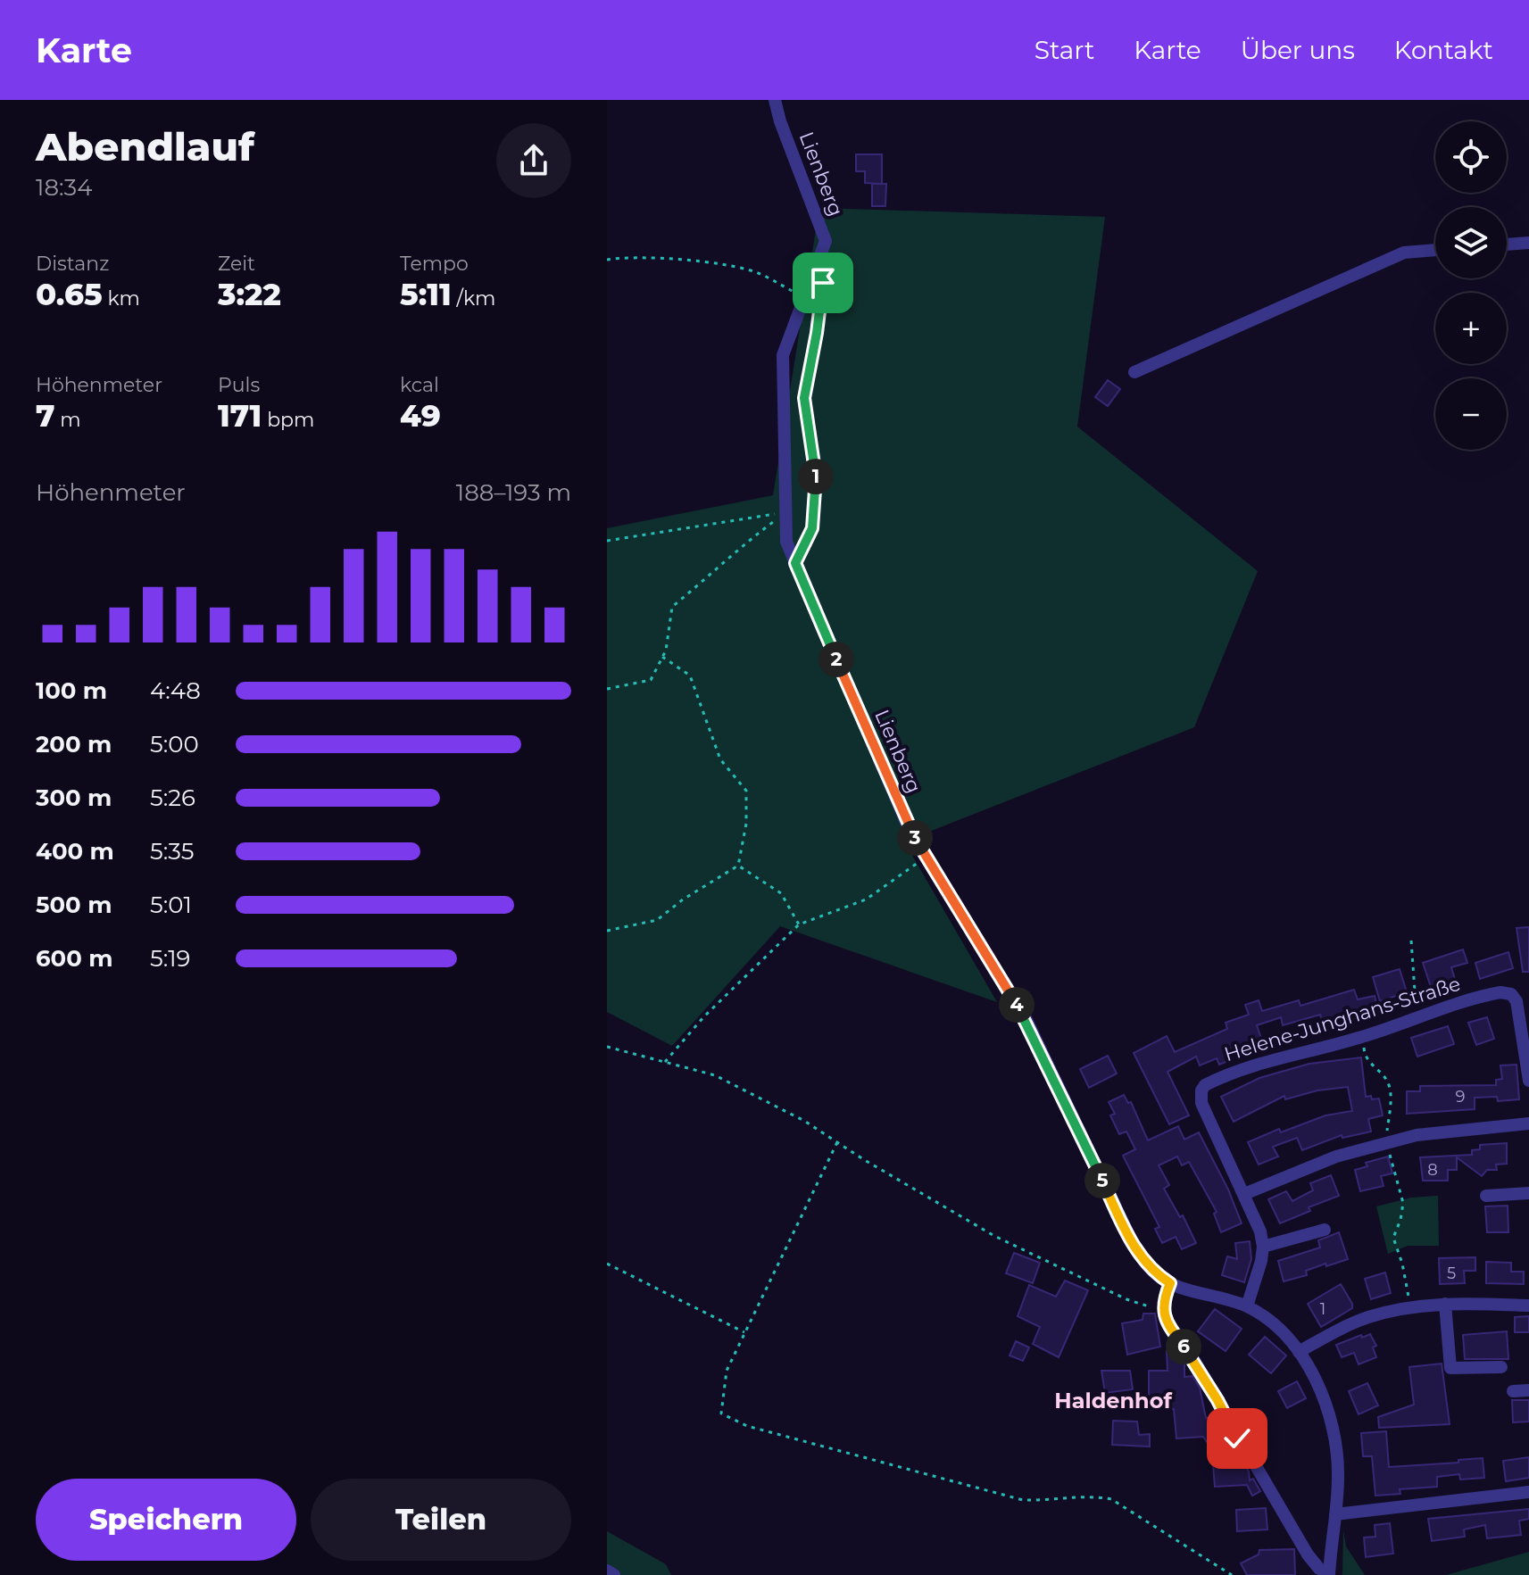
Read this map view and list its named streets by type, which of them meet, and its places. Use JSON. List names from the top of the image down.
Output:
{
  "streets": {
    "street": ["Lienberg", "Helene-Junghans-Straße"]
  },
  "districts": ["Haldenhof"],
  "house_numbers": [
    "9",
    "8",
    "5",
    "1"
  ],
  "page": {
    "header": "Karte",
    "nav": [
      "Start",
      "Karte",
      "Über uns",
      "Kontakt"
    ],
    "heading": ["Abendlauf", "18:34"],
    "map_buttons": ["+", "−"],
    "stats": [
      ["Distanz", "0.65 km"],
      ["Zeit", "3:22"],
      ["Tempo", "5:11 /km"],
      ["Höhenmeter", "7 m"],
      ["Puls", "171 bpm"],
      ["kcal", "49"]
    ],
    "pins": [
      "1",
      "2",
      "3",
      "4",
      "5",
      "6"
    ],
    "chart": ["Höhenmeter", "188–193 m"],
    "list": [
      {
        "name": "100 m",
        "note": "4:48"
      },
      {
        "name": "200 m",
        "note": "5:00"
      },
      {
        "name": "300 m",
        "note": "5:26"
      },
      {
        "name": "400 m",
        "note": "5:35"
      },
      {
        "name": "500 m",
        "note": "5:01"
      },
      {
        "name": "600 m",
        "note": "5:19"
      }
    ],
    "buttons": ["Speichern", "Teilen"]
  }
}
